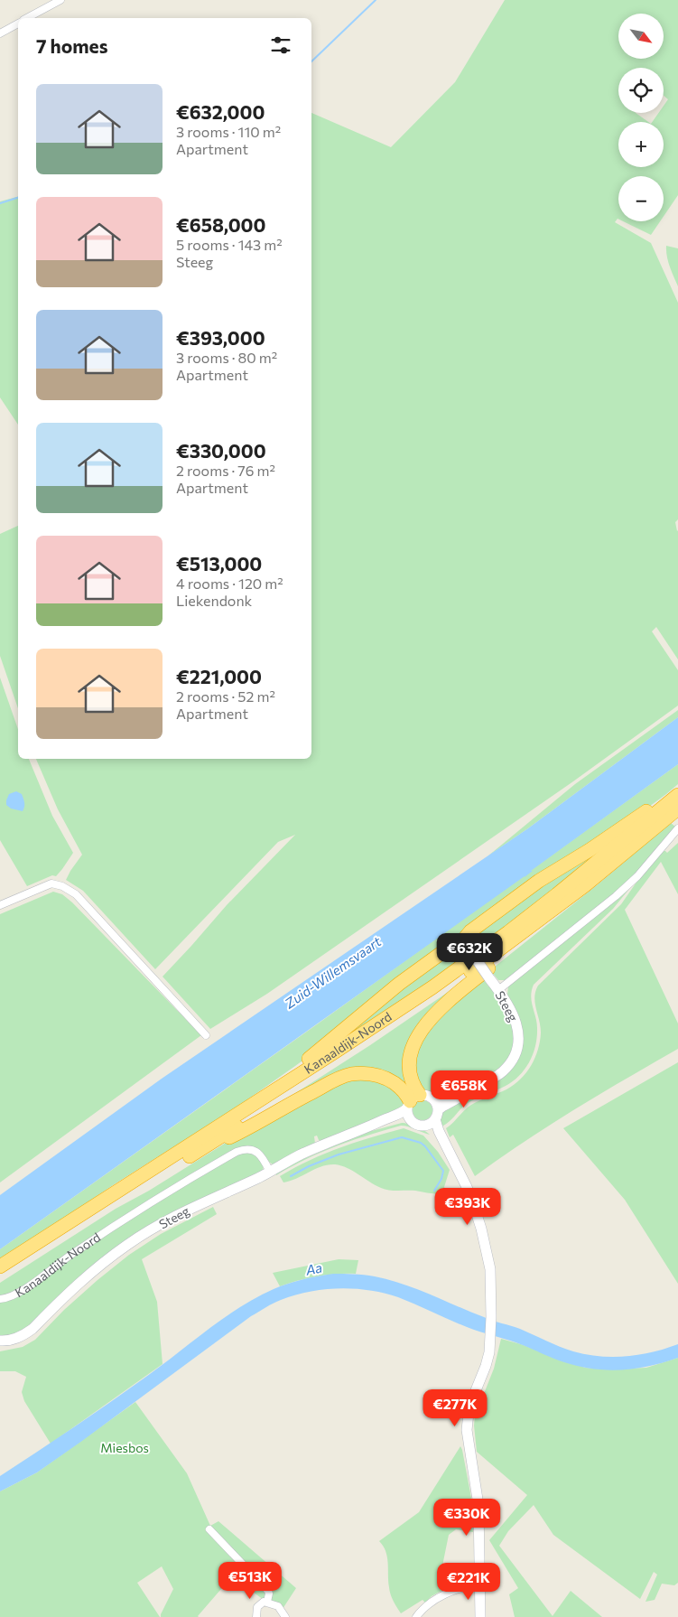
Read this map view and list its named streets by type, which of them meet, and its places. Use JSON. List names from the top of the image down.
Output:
{
  "streets": {
    "highway": ["Kanaaldijk-Noord"],
    "main road": ["Steeg"]
  },
  "crossings": [
    ["Steeg", "Kanaaldijk-Noord"]
  ],
  "water": ["Zuid-Willemsvaart", "Aa"],
  "parks": ["Miesbos"],
  "north": "bottom right",
  "page": {
    "map_buttons": ["+", "−"],
    "heading": "7 homes",
    "list": [
      {
        "name": "€632,000",
        "note": "3 rooms · 110 m² · Apartment"
      },
      {
        "name": "€658,000",
        "note": "5 rooms · 143 m² · Steeg"
      },
      {
        "name": "€393,000",
        "note": "3 rooms · 80 m² · Apartment"
      },
      {
        "name": "€330,000",
        "note": "2 rooms · 76 m² · Apartment"
      },
      {
        "name": "€513,000",
        "note": "4 rooms · 120 m² · Liekendonk"
      },
      {
        "name": "€221,000",
        "note": "2 rooms · 52 m² · Apartment"
      }
    ],
    "price": [
      "€632K",
      "€658K",
      "€393K",
      "€277K",
      "€330K",
      "€513K",
      "€221K"
    ]
  }
}
